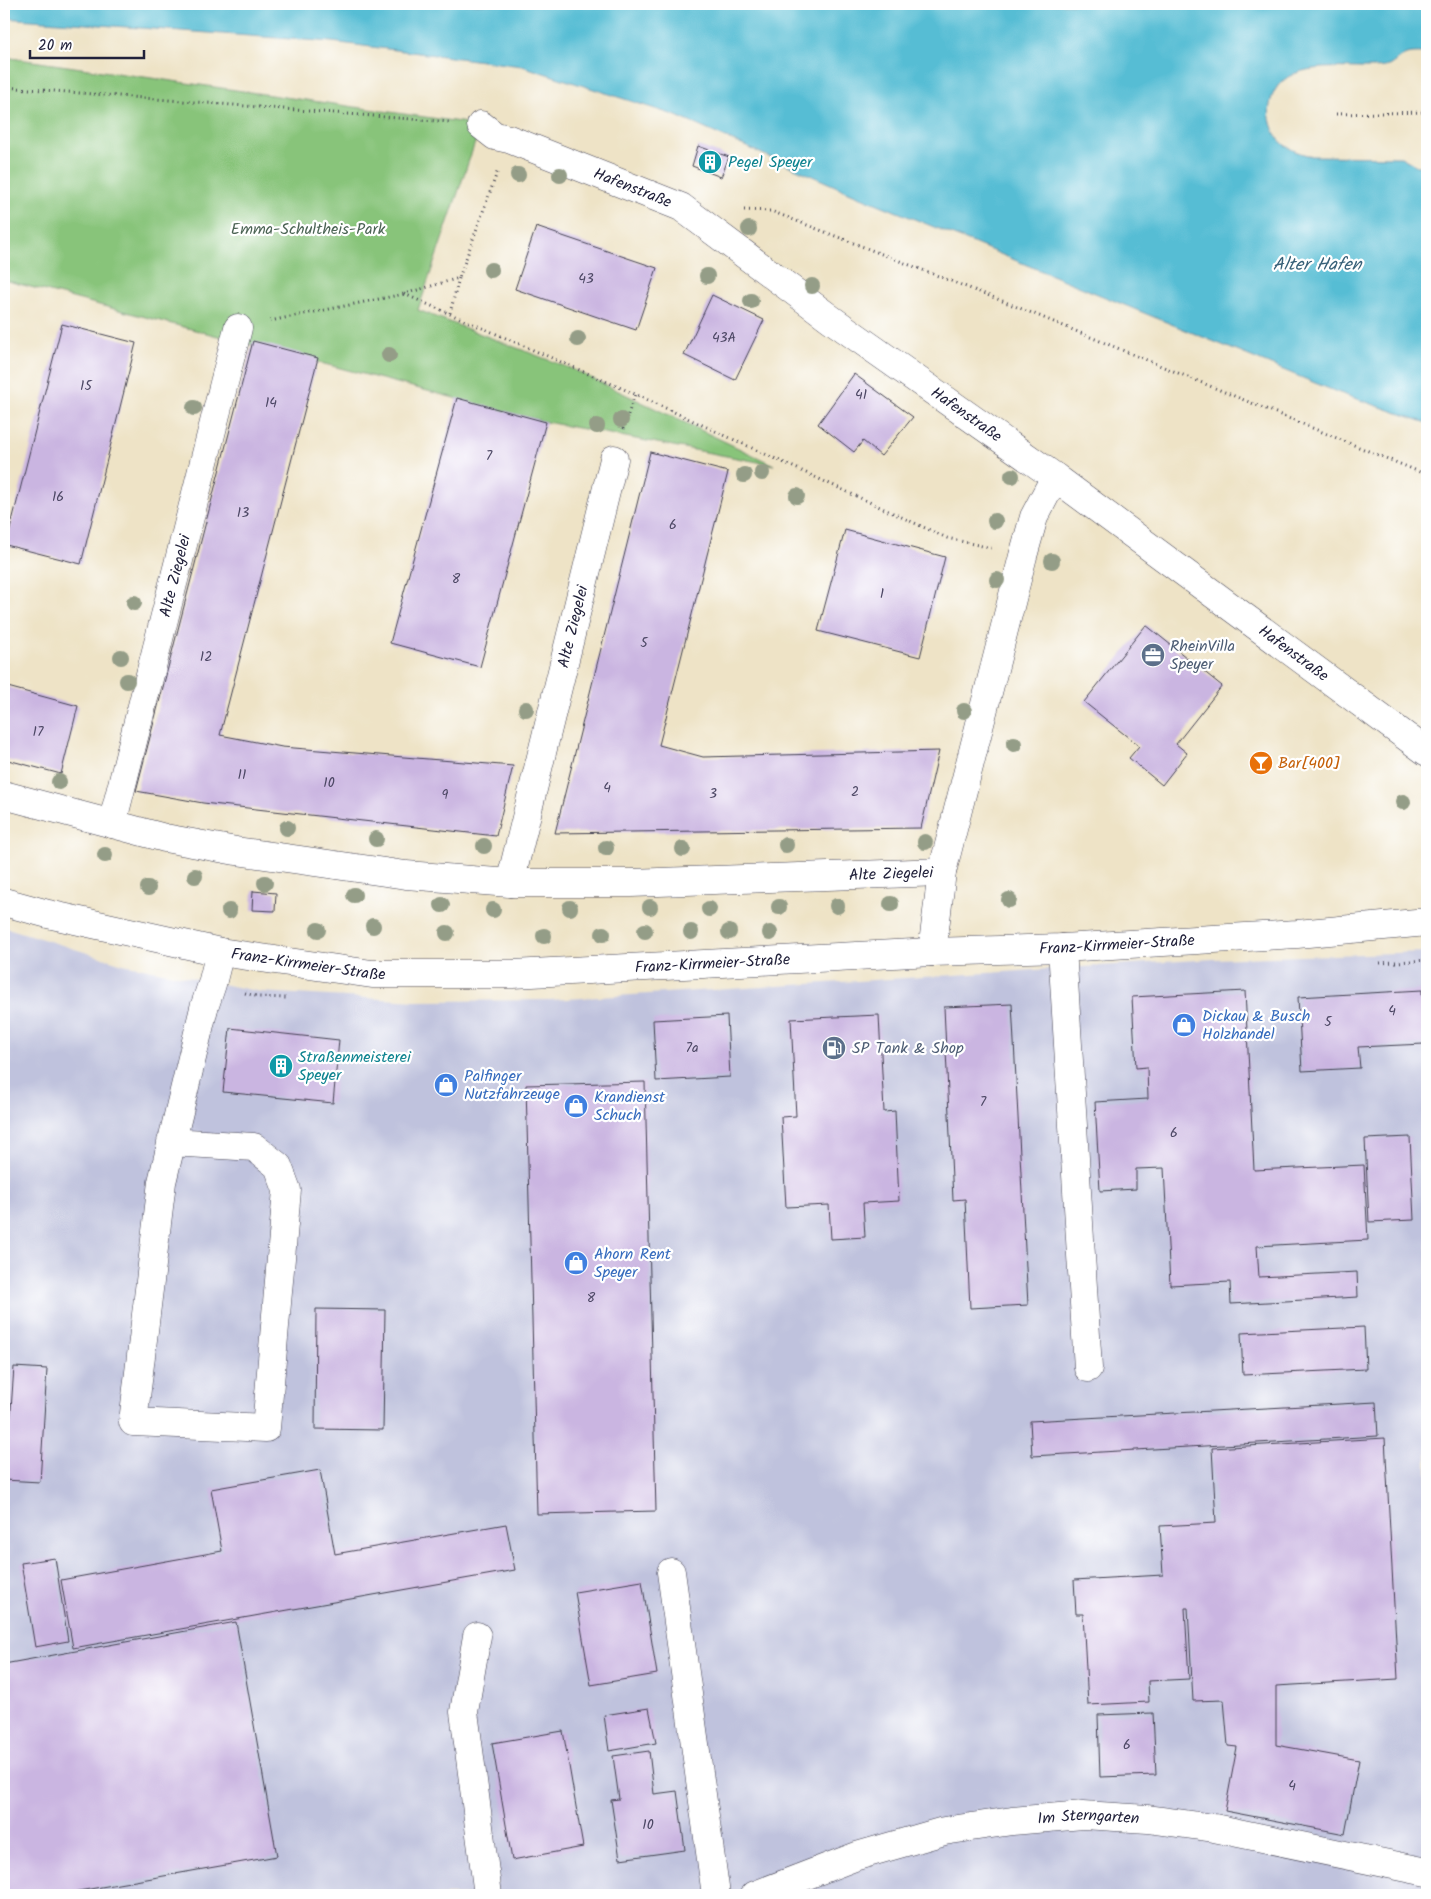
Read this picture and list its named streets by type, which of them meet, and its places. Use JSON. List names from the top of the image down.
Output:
{
  "streets": {
    "street": [
      "Hafenstraße",
      "Alte Ziegelei",
      "Franz-Kirrmeier-Straße",
      "Im Sterngarten"
    ]
  },
  "crossings": [
    ["Hafenstraße", "Alte Ziegelei"],
    ["Alte Ziegelei", "Franz-Kirrmeier-Straße"]
  ],
  "water": ["Alter Hafen"],
  "parks": ["Emma-Schultheis-Park"],
  "places": {
    "building": ["Pegel Speyer", "Straßenmeisterei Speyer"],
    "office": ["RheinVilla Speyer"],
    "bar": ["Bar[400]"],
    "shop": [
      "Dickau & Busch Holzhandel",
      "Palfinger Nutzfahrzeuge",
      "Krandienst Schuch",
      "Ahorn Rent Speyer"
    ],
    "fuel station": ["SP Tank & Shop"]
  },
  "house_numbers": [
    "43",
    "43A",
    "15",
    "41",
    "14",
    "7",
    "16",
    "13",
    "6",
    "8",
    "1",
    "5",
    "12",
    "17",
    "11",
    "10",
    "4",
    "2",
    "3",
    "9",
    "4",
    "5",
    "7a",
    "7",
    "6",
    "8",
    "6",
    "4",
    "10"
  ],
  "scale_bar": "20 m"
}
